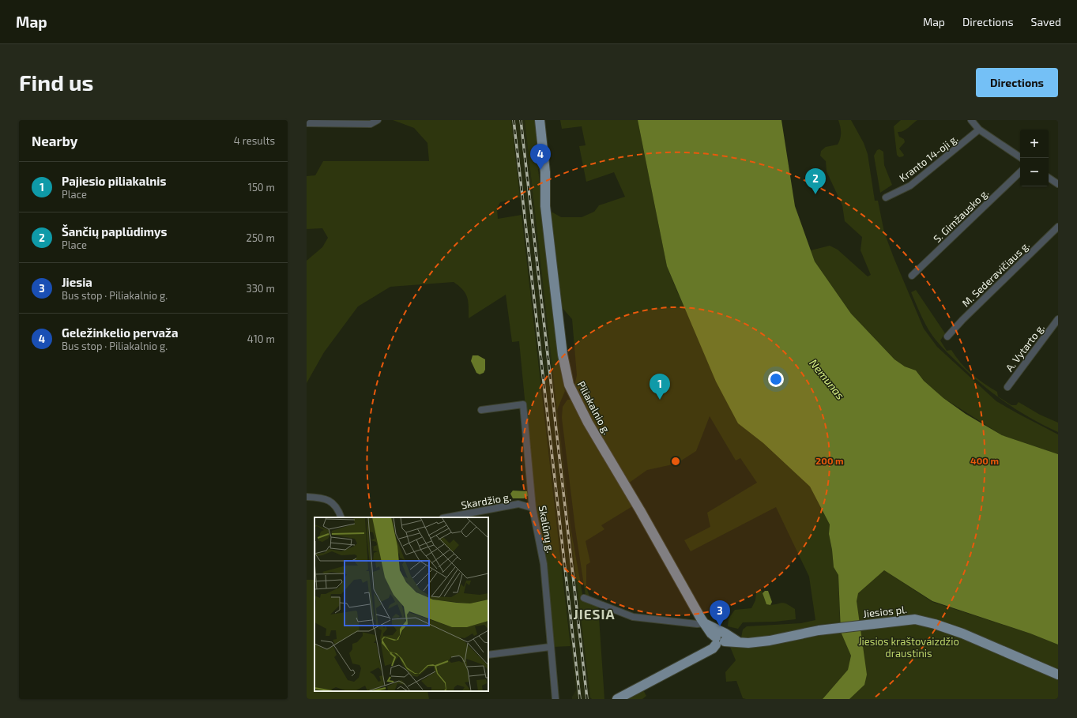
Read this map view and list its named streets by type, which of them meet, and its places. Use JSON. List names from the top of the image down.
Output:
{
  "streets": {
    "main road": ["Piliakalnio g.", "Jiesios pl."],
    "street": [
      "Kranto 14-oji g.",
      "S. Gimžausko g.",
      "M. Sederavičiaus g.",
      "A. Vytarto g.",
      "Skardžio g.",
      "Skalūnų g."
    ]
  },
  "crossings": [
    ["Piliakalnio g.", "Jiesios pl."],
    ["Skardžio g.", "Skalūnų g."]
  ],
  "districts": ["JIESIA"],
  "water": ["Nemunas"],
  "parks": ["Jiesios kraštovaizdžio draustinis"],
  "page": {
    "header": "Map",
    "nav": ["Map", "Directions", "Saved"],
    "buttons": "Directions",
    "title": "Find us",
    "heading": ["Nearby", "4 results"],
    "map_buttons": ["+", "−"],
    "pins": [
      "4",
      "2",
      "1",
      "3"
    ],
    "list": [
      {
        "mark": "1",
        "name": "Pajiesio piliakalnis",
        "note": "Place",
        "value": "150 m"
      },
      {
        "mark": "2",
        "name": "Šančių paplūdimys",
        "note": "Place",
        "value": "250 m"
      },
      {
        "mark": "3",
        "name": "Jiesia",
        "note": "Bus stop · Piliakalnio g.",
        "value": "330 m"
      },
      {
        "mark": "4",
        "name": "Geležinkelio pervaža",
        "note": "Bus stop · Piliakalnio g.",
        "value": "410 m"
      }
    ]
  },
  "rings": ["200 m", "400 m"]
}
